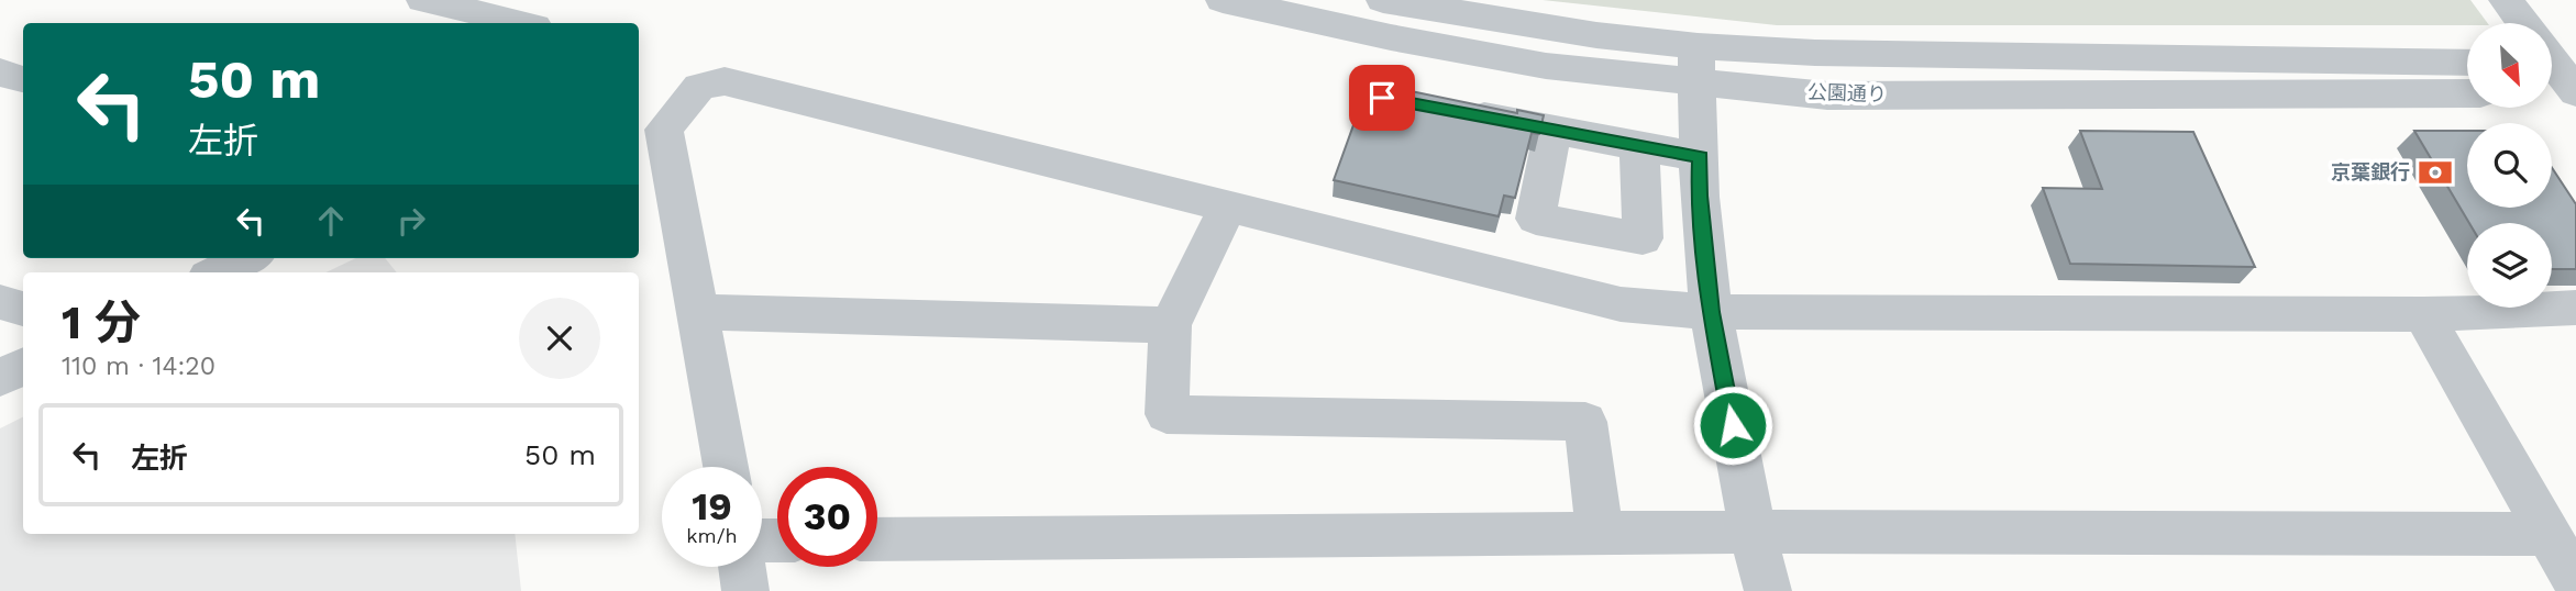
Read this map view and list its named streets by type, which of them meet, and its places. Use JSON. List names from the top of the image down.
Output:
{
  "streets": {
    "street": ["公園通り"]
  },
  "places": {
    "bank": ["京葉銀行"]
  },
  "north": "bottom right",
  "page": {
    "turn": ["50 m", "左折"],
    "heading": ["1 分", "110 m · 14:20"],
    "list": [
      {
        "name": "左折",
        "value": "50 m"
      }
    ],
    "speed": "19 km/h",
    "limit": "30"
  }
}
